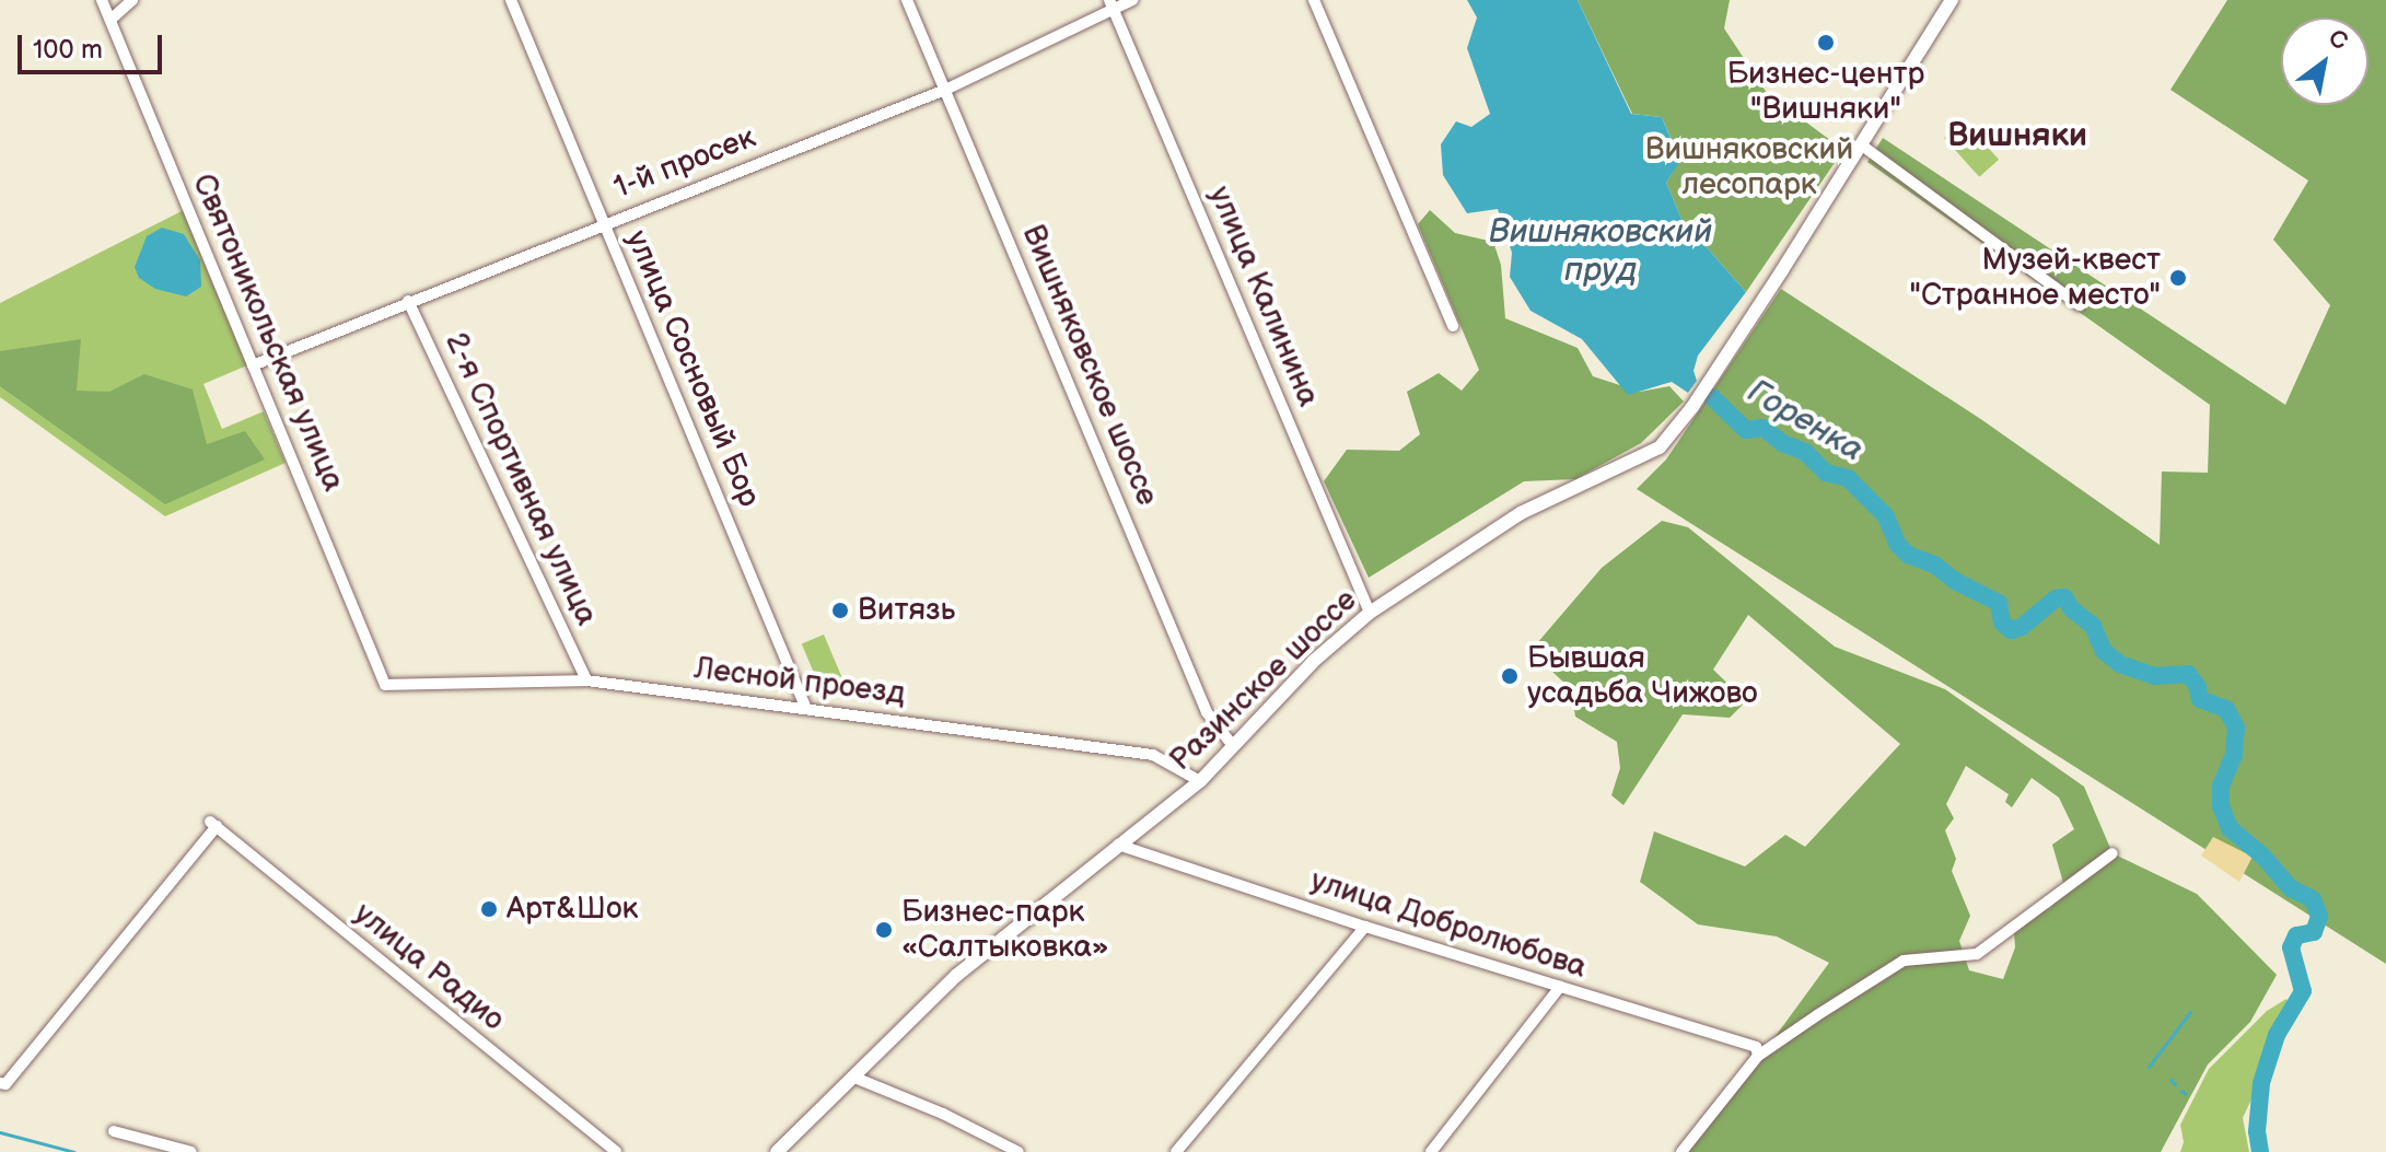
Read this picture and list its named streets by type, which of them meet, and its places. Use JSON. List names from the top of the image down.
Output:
{
  "streets": {
    "main road": ["Разинское шоссе"],
    "street": [
      "1-й просек",
      "улица Калинина",
      "Святоникольская улица",
      "Вишняковское шоссе",
      "улица Сосновый Бор",
      "2-я Спортивная улица",
      "Лесной проезд",
      "улица Добролюбова",
      "улица Радио"
    ]
  },
  "crossings": [
    ["1-й просек", "улица Калинина"],
    ["1-й просек", "Святоникольская улица"],
    ["1-й просек", "Вишняковское шоссе"],
    ["1-й просек", "улица Сосновый Бор"],
    ["1-й просек", "2-я Спортивная улица"],
    ["улица Калинина", "Разинское шоссе"],
    ["Святоникольская улица", "Лесной проезд"],
    ["Вишняковское шоссе", "Разинское шоссе"],
    ["улица Сосновый Бор", "Лесной проезд"],
    ["2-я Спортивная улица", "Лесной проезд"],
    ["Разинское шоссе", "Лесной проезд"],
    ["Разинское шоссе", "улица Добролюбова"]
  ],
  "districts": ["Вишняки"],
  "water": ["Вишняковский пруд", "Горенка"],
  "parks": ["Вишняковский лесопарк"],
  "places": [
    "Бизнес-центр \"Вишняки\"",
    "Музей-квест \"Странное место\"",
    "Витязь",
    "Бывшая усадьба Чижово",
    "Арт&Шок",
    "Бизнес-парк «Салтыковка»"
  ],
  "scale_bar": "100 m",
  "north": "top right"
}
